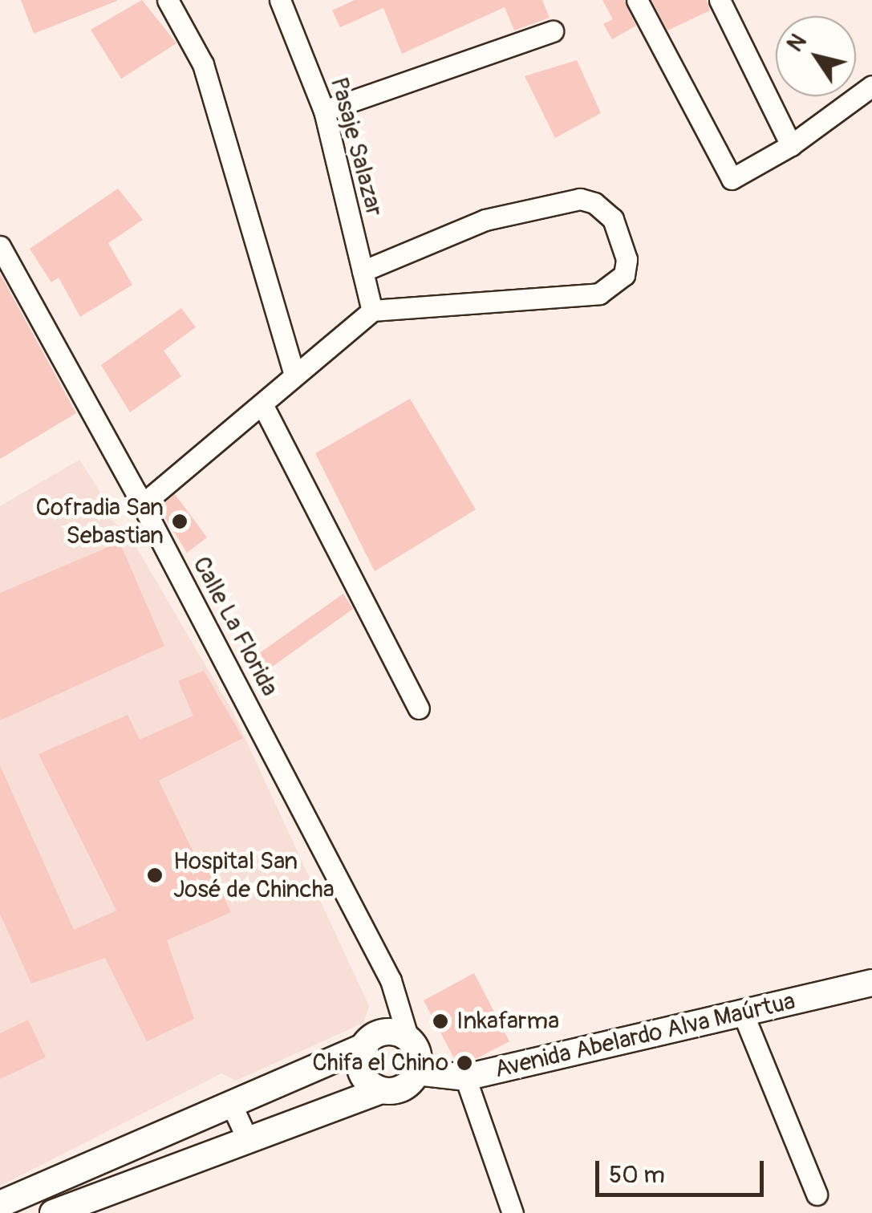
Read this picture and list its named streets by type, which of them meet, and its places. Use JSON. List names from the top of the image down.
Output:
{
  "streets": {
    "street": ["Pasaje Salazar", "Calle La Florida", "Avenida Abelardo Alva Maúrtua"]
  },
  "crossings": [
    ["Calle La Florida", "Avenida Abelardo Alva Maúrtua"]
  ],
  "places": [
    "Cofradia San Sebastian",
    "Hospital San José de Chincha",
    "Inkafarma",
    "Chifa el Chino"
  ],
  "scale_bar": "50 m",
  "north": "top left"
}
